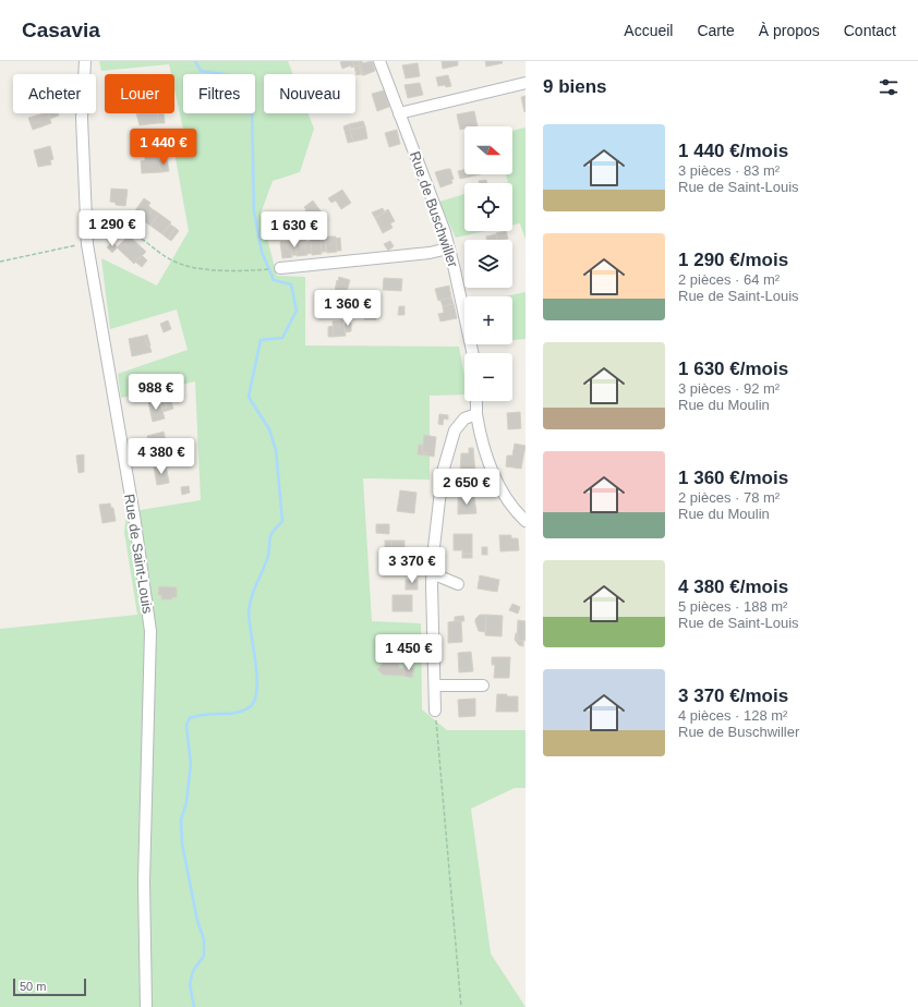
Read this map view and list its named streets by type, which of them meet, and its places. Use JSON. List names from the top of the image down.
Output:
{
  "streets": {
    "street": ["Rue de Buschwiller", "Rue de Saint-Louis"]
  },
  "scale_bar": "50 m",
  "north": "right",
  "page": {
    "header": "Casavia",
    "nav": [
      "Accueil",
      "Carte",
      "À propos",
      "Contact"
    ],
    "heading": "9 biens",
    "chip": [
      "Acheter",
      "Louer",
      "Filtres",
      "Nouveau"
    ],
    "list": [
      {
        "name": "1 440 €/mois",
        "note": "3 pièces · 83 m² · Rue de Saint-Louis"
      },
      {
        "name": "1 290 €/mois",
        "note": "2 pièces · 64 m² · Rue de Saint-Louis"
      },
      {
        "name": "1 630 €/mois",
        "note": "3 pièces · 92 m² · Rue du Moulin"
      },
      {
        "name": "1 360 €/mois",
        "note": "2 pièces · 78 m² · Rue du Moulin"
      },
      {
        "name": "4 380 €/mois",
        "note": "5 pièces · 188 m² · Rue de Saint-Louis"
      },
      {
        "name": "3 370 €/mois",
        "note": "4 pièces · 128 m² · Rue de Buschwiller"
      }
    ],
    "map_buttons": ["+", "−"],
    "price": [
      "1 440 €",
      "1 290 €",
      "1 630 €",
      "1 360 €",
      "988 €",
      "4 380 €",
      "2 650 €",
      "3 370 €",
      "1 450 €"
    ],
    "scale": "50 m"
  }
}
